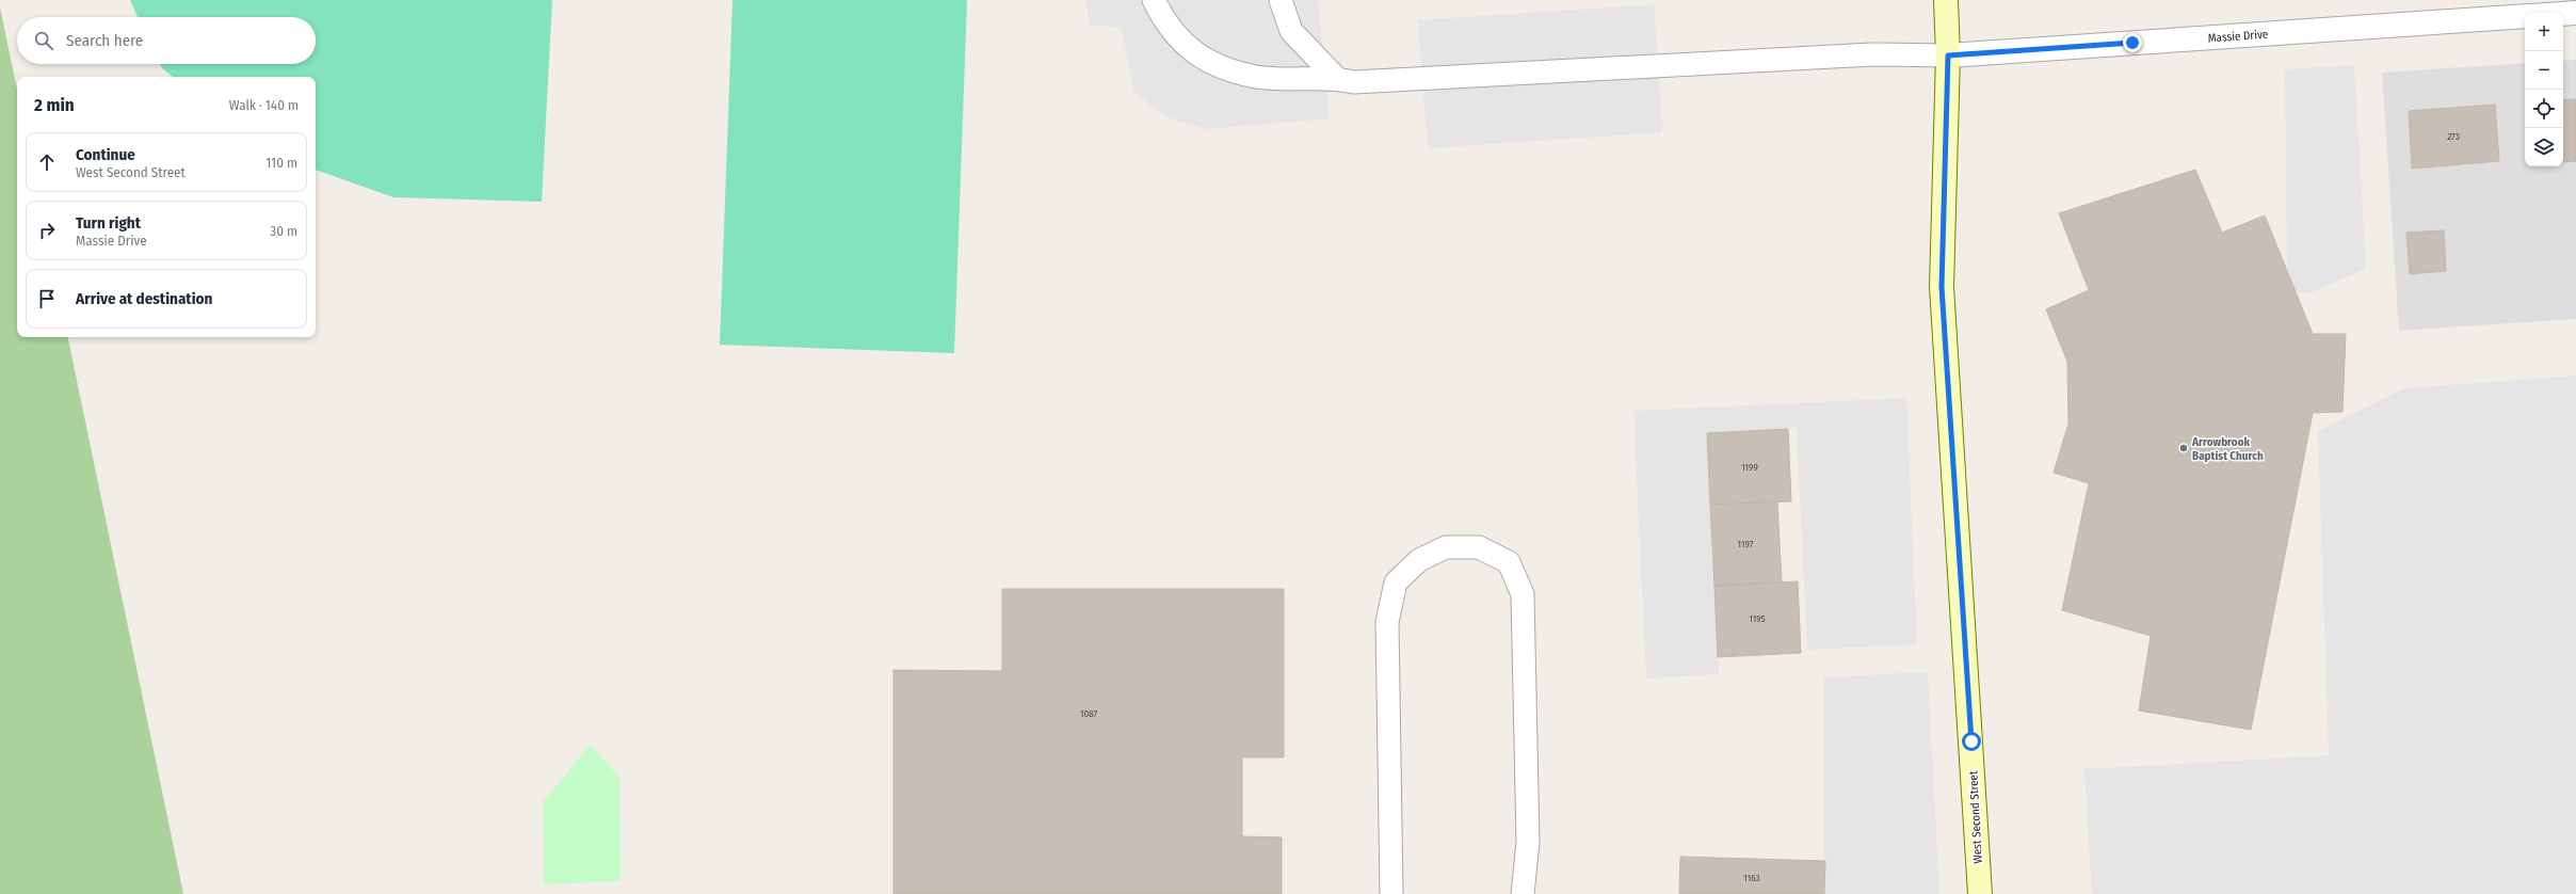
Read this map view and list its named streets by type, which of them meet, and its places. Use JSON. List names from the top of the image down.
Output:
{
  "streets": {
    "main road": ["West Second Street"],
    "street": ["Massie Drive"]
  },
  "crossings": [
    ["Massie Drive", "West Second Street"]
  ],
  "places": ["Arrowbrook Baptist Church"],
  "house_numbers": [
    "273",
    "1199",
    "1197",
    "1195",
    "1087",
    "1163"
  ],
  "page": {
    "map_buttons": ["+", "−"],
    "search": "Search here",
    "heading": ["2 min", "Walk · 140 m"],
    "list": [
      ["Continue", "West Second Street", "110 m"],
      ["Turn right", "Massie Drive", "30 m"],
      "Arrive at destination"
    ]
  }
}
